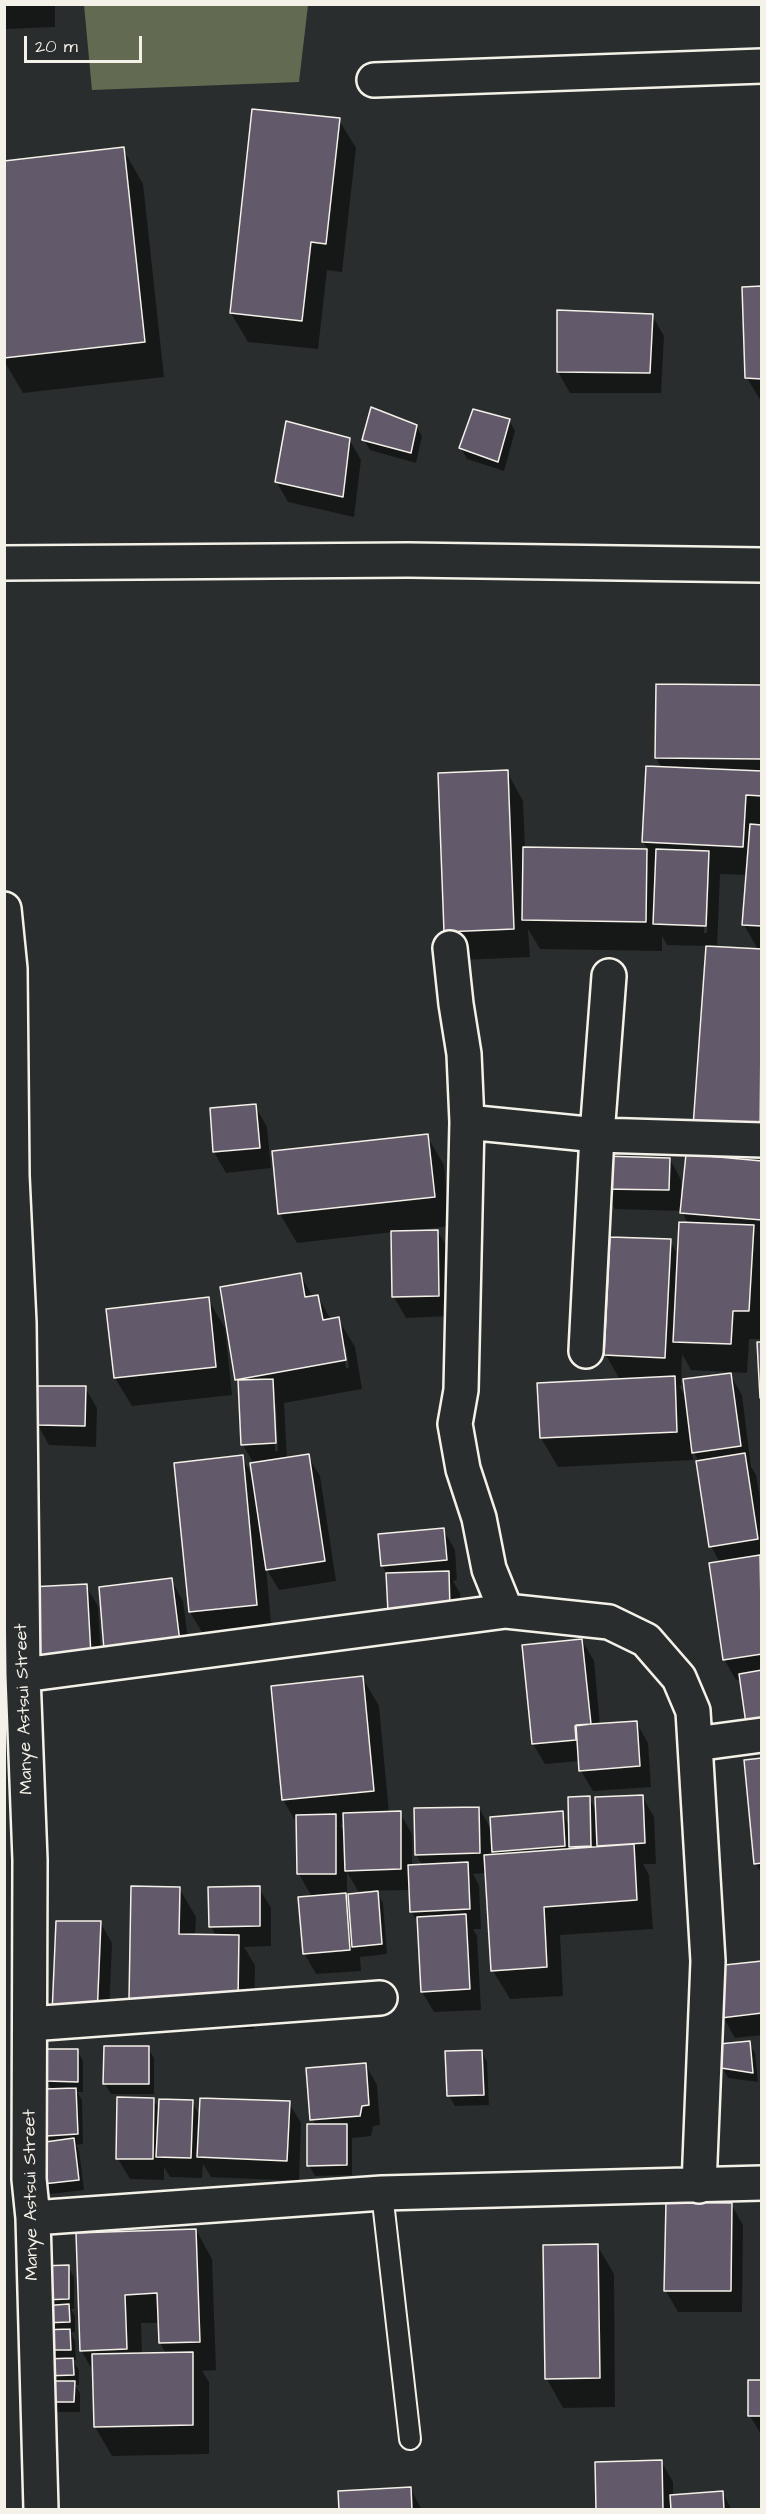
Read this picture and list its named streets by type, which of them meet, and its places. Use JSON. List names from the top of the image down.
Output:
{
  "streets": {
    "street": ["Manye Astsui Street"]
  },
  "scale_bar": "20 m"
}
